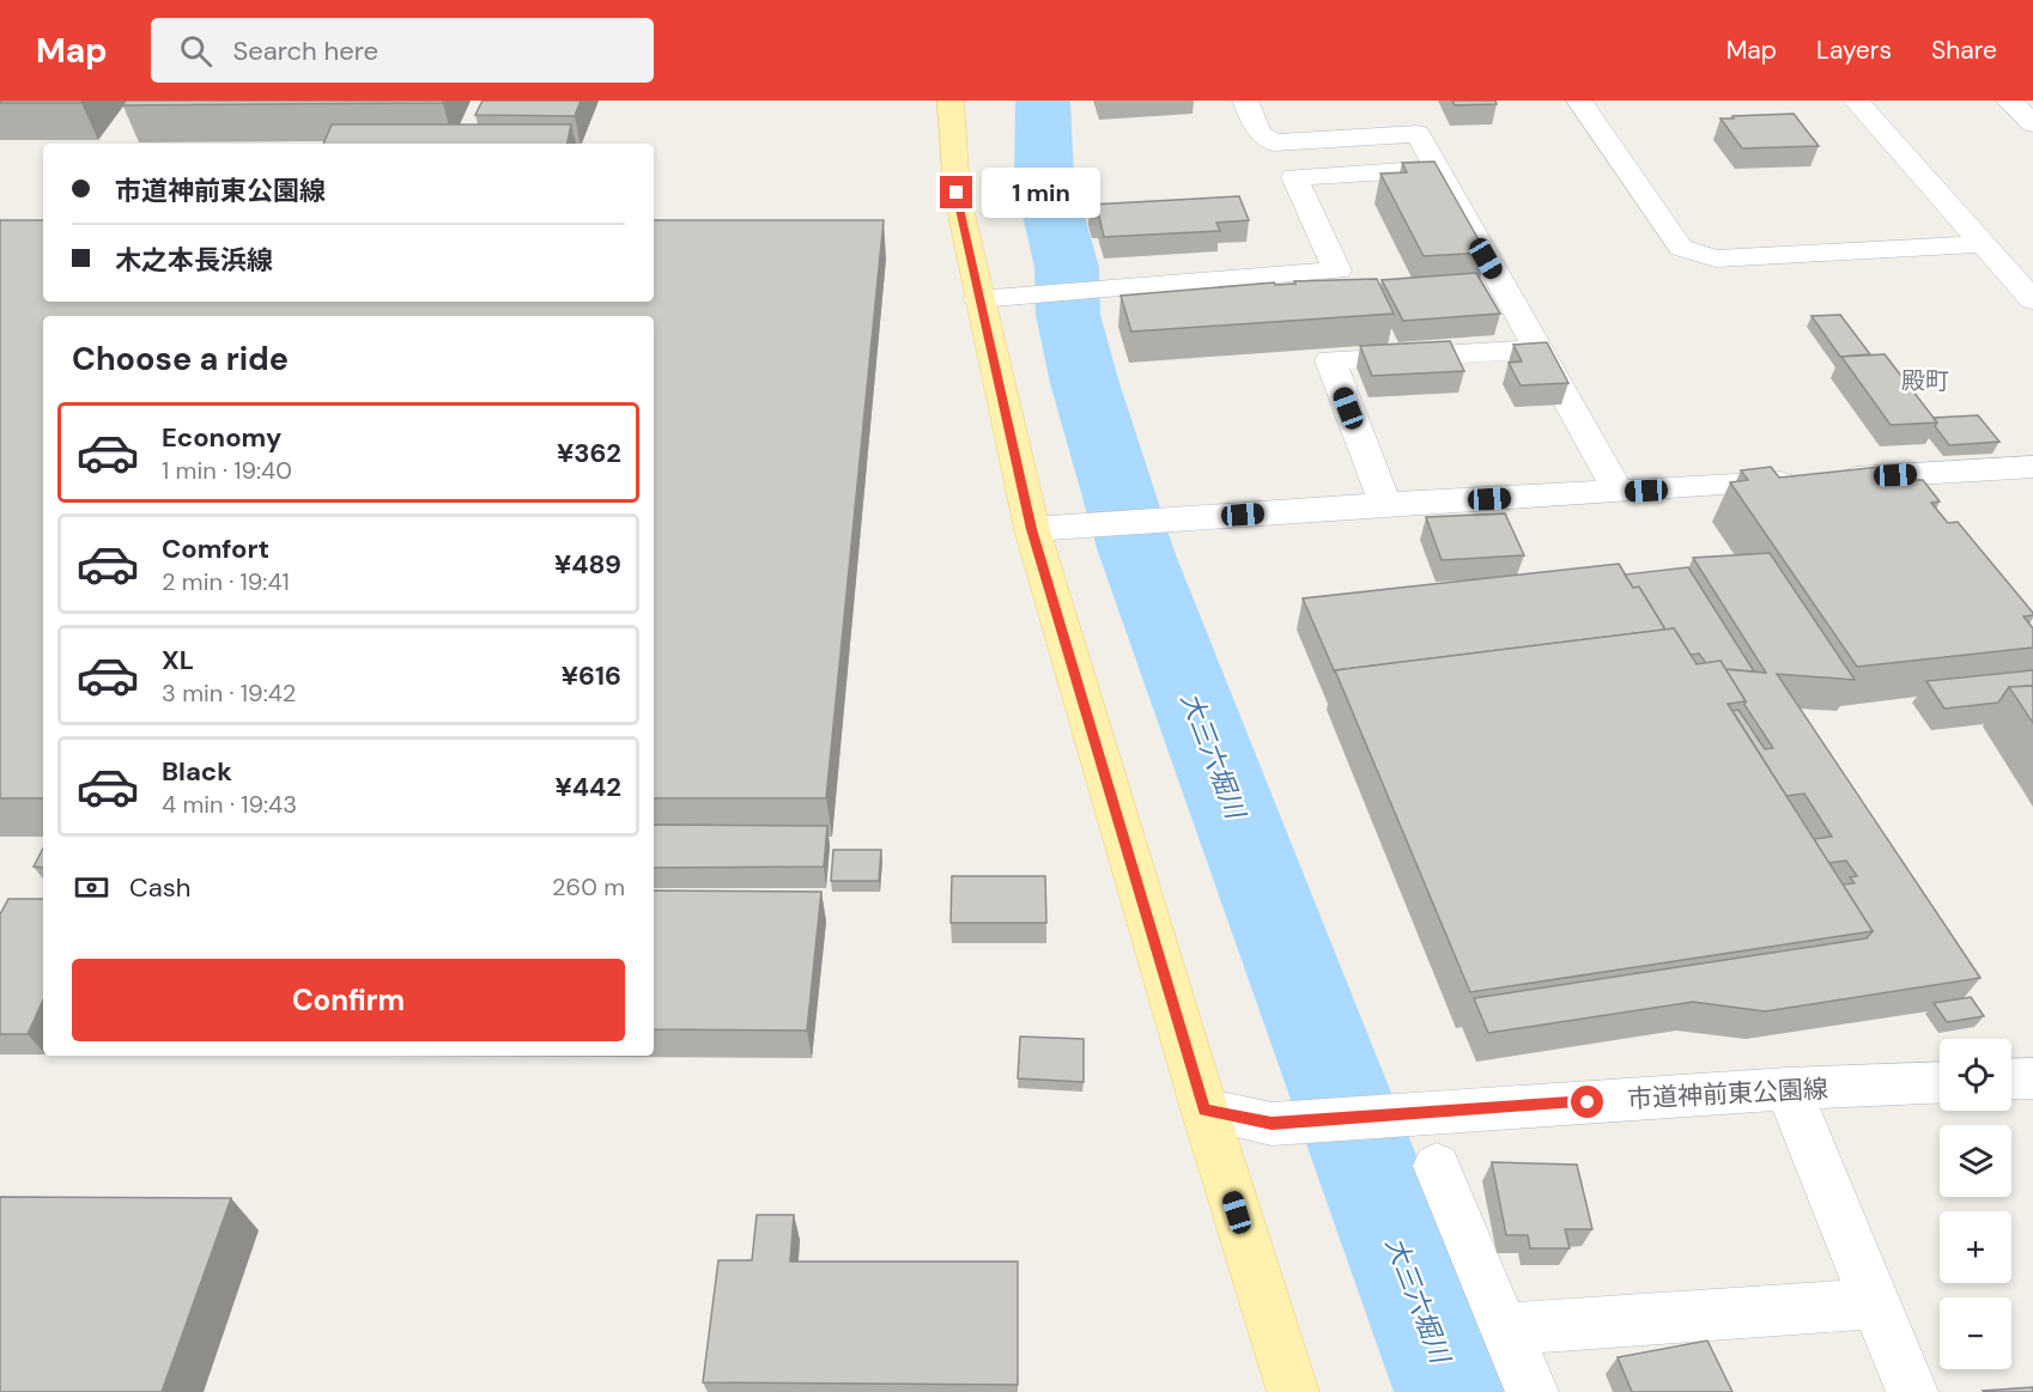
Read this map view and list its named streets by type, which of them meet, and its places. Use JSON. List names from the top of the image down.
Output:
{
  "streets": {
    "street": ["市道神前東公園線"]
  },
  "districts": ["殿町"],
  "water": ["大三六堀川"],
  "page": {
    "header": "Map",
    "search": "Search here",
    "nav": ["Map", "Layers", "Share"],
    "banner": ["市道神前東公園線", "木之本長浜線"],
    "bubble": "1 min",
    "heading": "Choose a ride",
    "list": [
      {
        "name": "Economy",
        "note": "1 min · 19:40",
        "value": "¥362"
      },
      {
        "name": "Comfort",
        "note": "2 min · 19:41",
        "value": "¥489"
      },
      {
        "name": "XL",
        "note": "3 min · 19:42",
        "value": "¥616"
      },
      {
        "name": "Black",
        "note": "4 min · 19:43",
        "value": "¥442"
      }
    ],
    "pay": ["Cash", "260 m"],
    "buttons": "Confirm",
    "map_buttons": ["+", "−"]
  }
}
